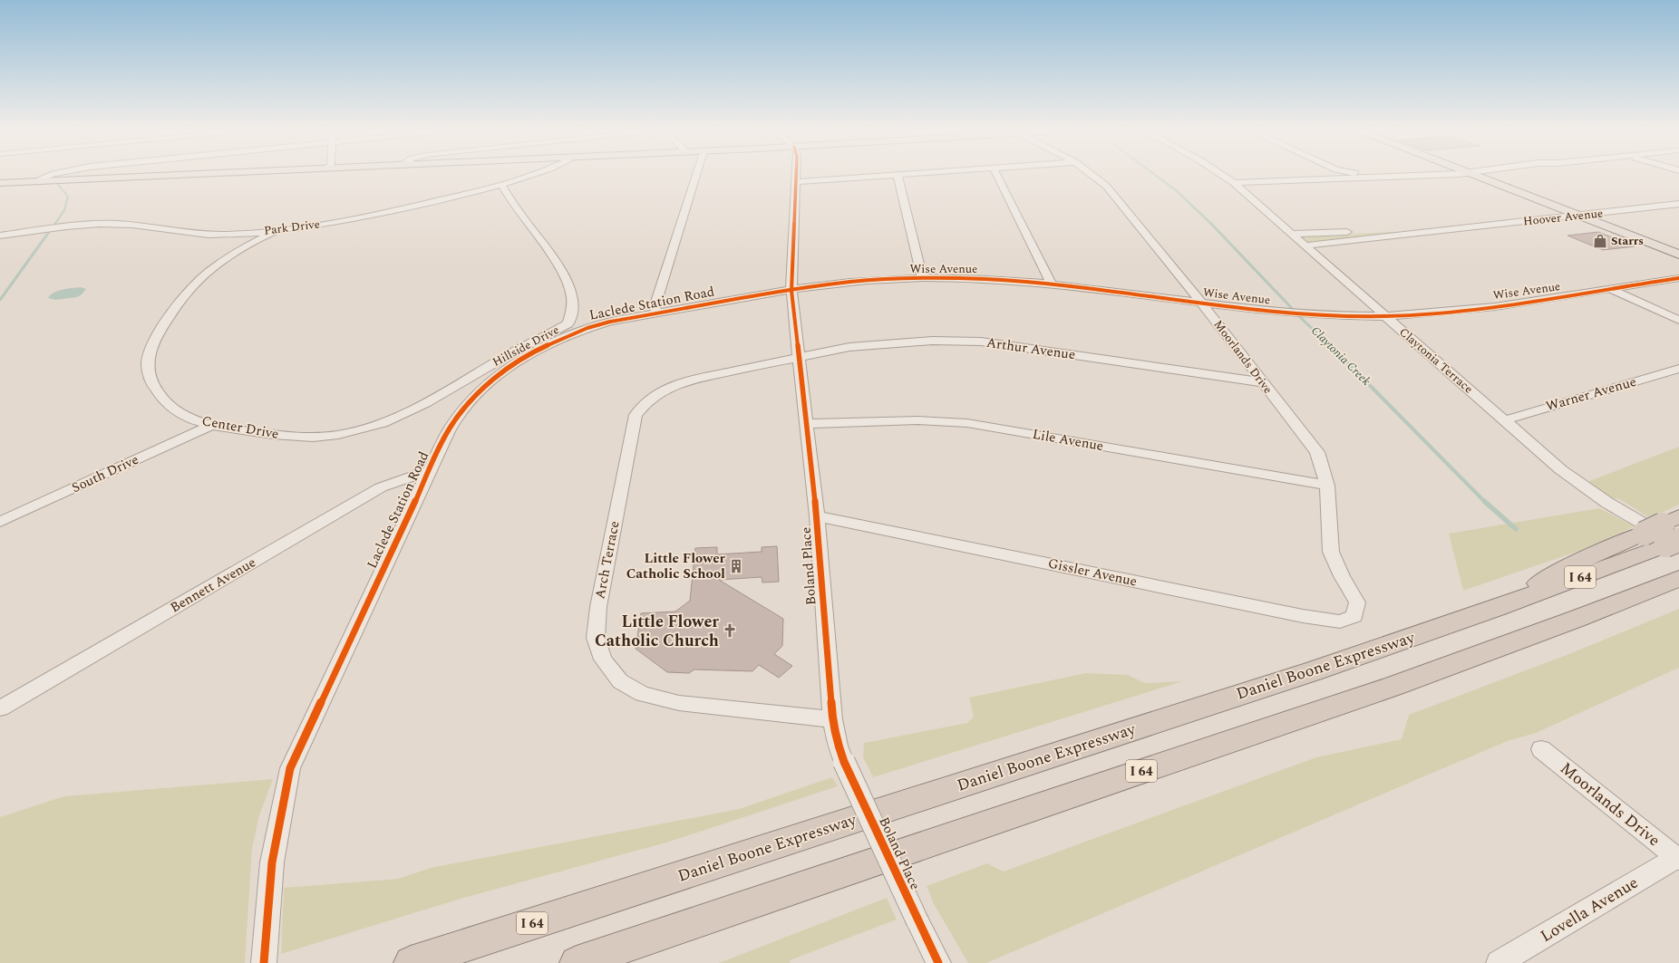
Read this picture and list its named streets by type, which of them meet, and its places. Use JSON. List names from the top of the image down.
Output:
{
  "streets": {
    "highway": ["I 64", "Daniel Boone Expressway"],
    "street": [
      "Hoover Avenue",
      "Park Drive",
      "Wise Avenue",
      "Laclede Station Road",
      "Hillside Drive",
      "Arthur Avenue",
      "Moorlands Drive",
      "Claytonia Terrace",
      "Warner Avenue",
      "Center Drive",
      "Lile Avenue",
      "South Drive",
      "Arch Terrace",
      "Boland Place",
      "Gissler Avenue",
      "Bennett Avenue",
      "Lovella Avenue"
    ]
  },
  "crossings": [
    ["Hoover Avenue", "Claytonia Terrace"],
    ["Park Drive", "Hillside Drive"],
    ["Park Drive", "Center Drive"],
    ["Wise Avenue", "Laclede Station Road"],
    ["Wise Avenue", "Moorlands Drive"],
    ["Wise Avenue", "Claytonia Terrace"],
    ["Wise Avenue", "Boland Place"],
    ["Laclede Station Road", "Boland Place"],
    ["Laclede Station Road", "Bennett Avenue"],
    ["Hillside Drive", "Center Drive"],
    ["Arthur Avenue", "Moorlands Drive"],
    ["Arthur Avenue", "Arch Terrace"],
    ["Arthur Avenue", "Boland Place"],
    ["Moorlands Drive", "Lile Avenue"],
    ["Moorlands Drive", "Gissler Avenue"],
    ["Moorlands Drive", "Lovella Avenue"],
    ["Claytonia Terrace", "Warner Avenue"],
    ["Claytonia Terrace", "Daniel Boone Expressway"],
    ["Center Drive", "South Drive"],
    ["Lile Avenue", "Boland Place"],
    ["Arch Terrace", "Boland Place"],
    ["Boland Place", "Gissler Avenue"]
  ],
  "water": ["Claytonia Creek"],
  "places": {
    "shop": ["Starrs"],
    "building": ["Little Flower Catholic School"],
    "church": ["Little Flower Catholic Church"]
  }
}
